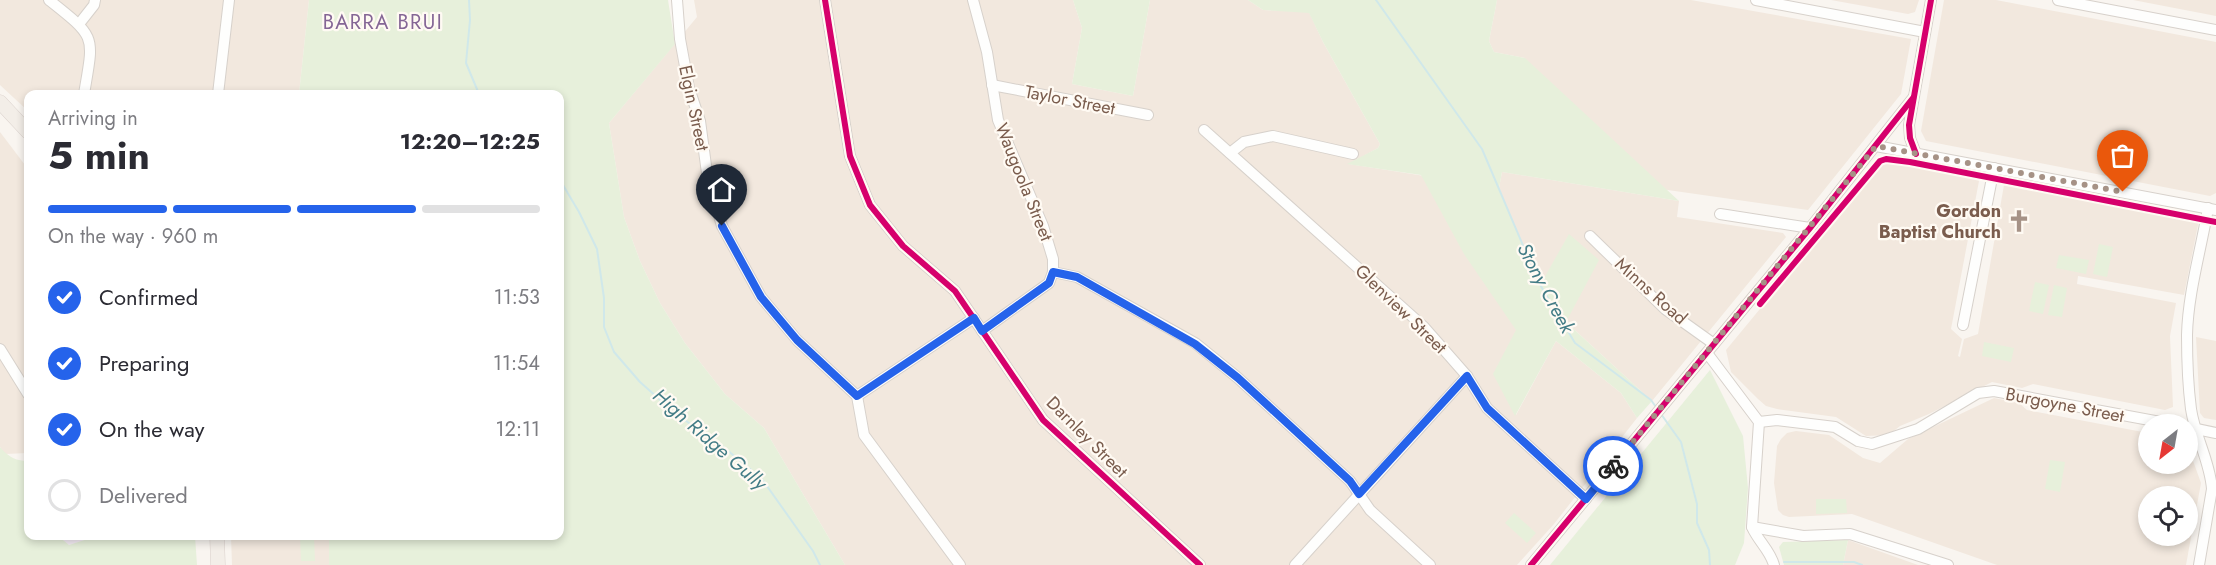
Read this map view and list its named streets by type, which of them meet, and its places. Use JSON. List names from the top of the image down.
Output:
{
  "streets": {
    "street": [
      "Taylor Street",
      "Elgin Street",
      "Waugoola Street",
      "Minns Road",
      "Glenview Street",
      "Burgoyne Street",
      "Darnley Street"
    ]
  },
  "crossings": [
    ["Taylor Street", "Waugoola Street"],
    ["Minns Road", "Burgoyne Street"]
  ],
  "districts": ["BARRA BRUI"],
  "water": ["Stony Creek", "High Ridge Gully"],
  "places": {
    "church": ["Gordon Baptist Church"]
  },
  "north": "bottom left",
  "page": {
    "heading": ["5 min", "Arriving in", "12:20–12:25"],
    "bar": "On the way · 960 m",
    "list": [
      ["Confirmed", "11:53"],
      ["Preparing", "11:54"],
      ["On the way", "12:11"],
      "Delivered"
    ]
  }
}
